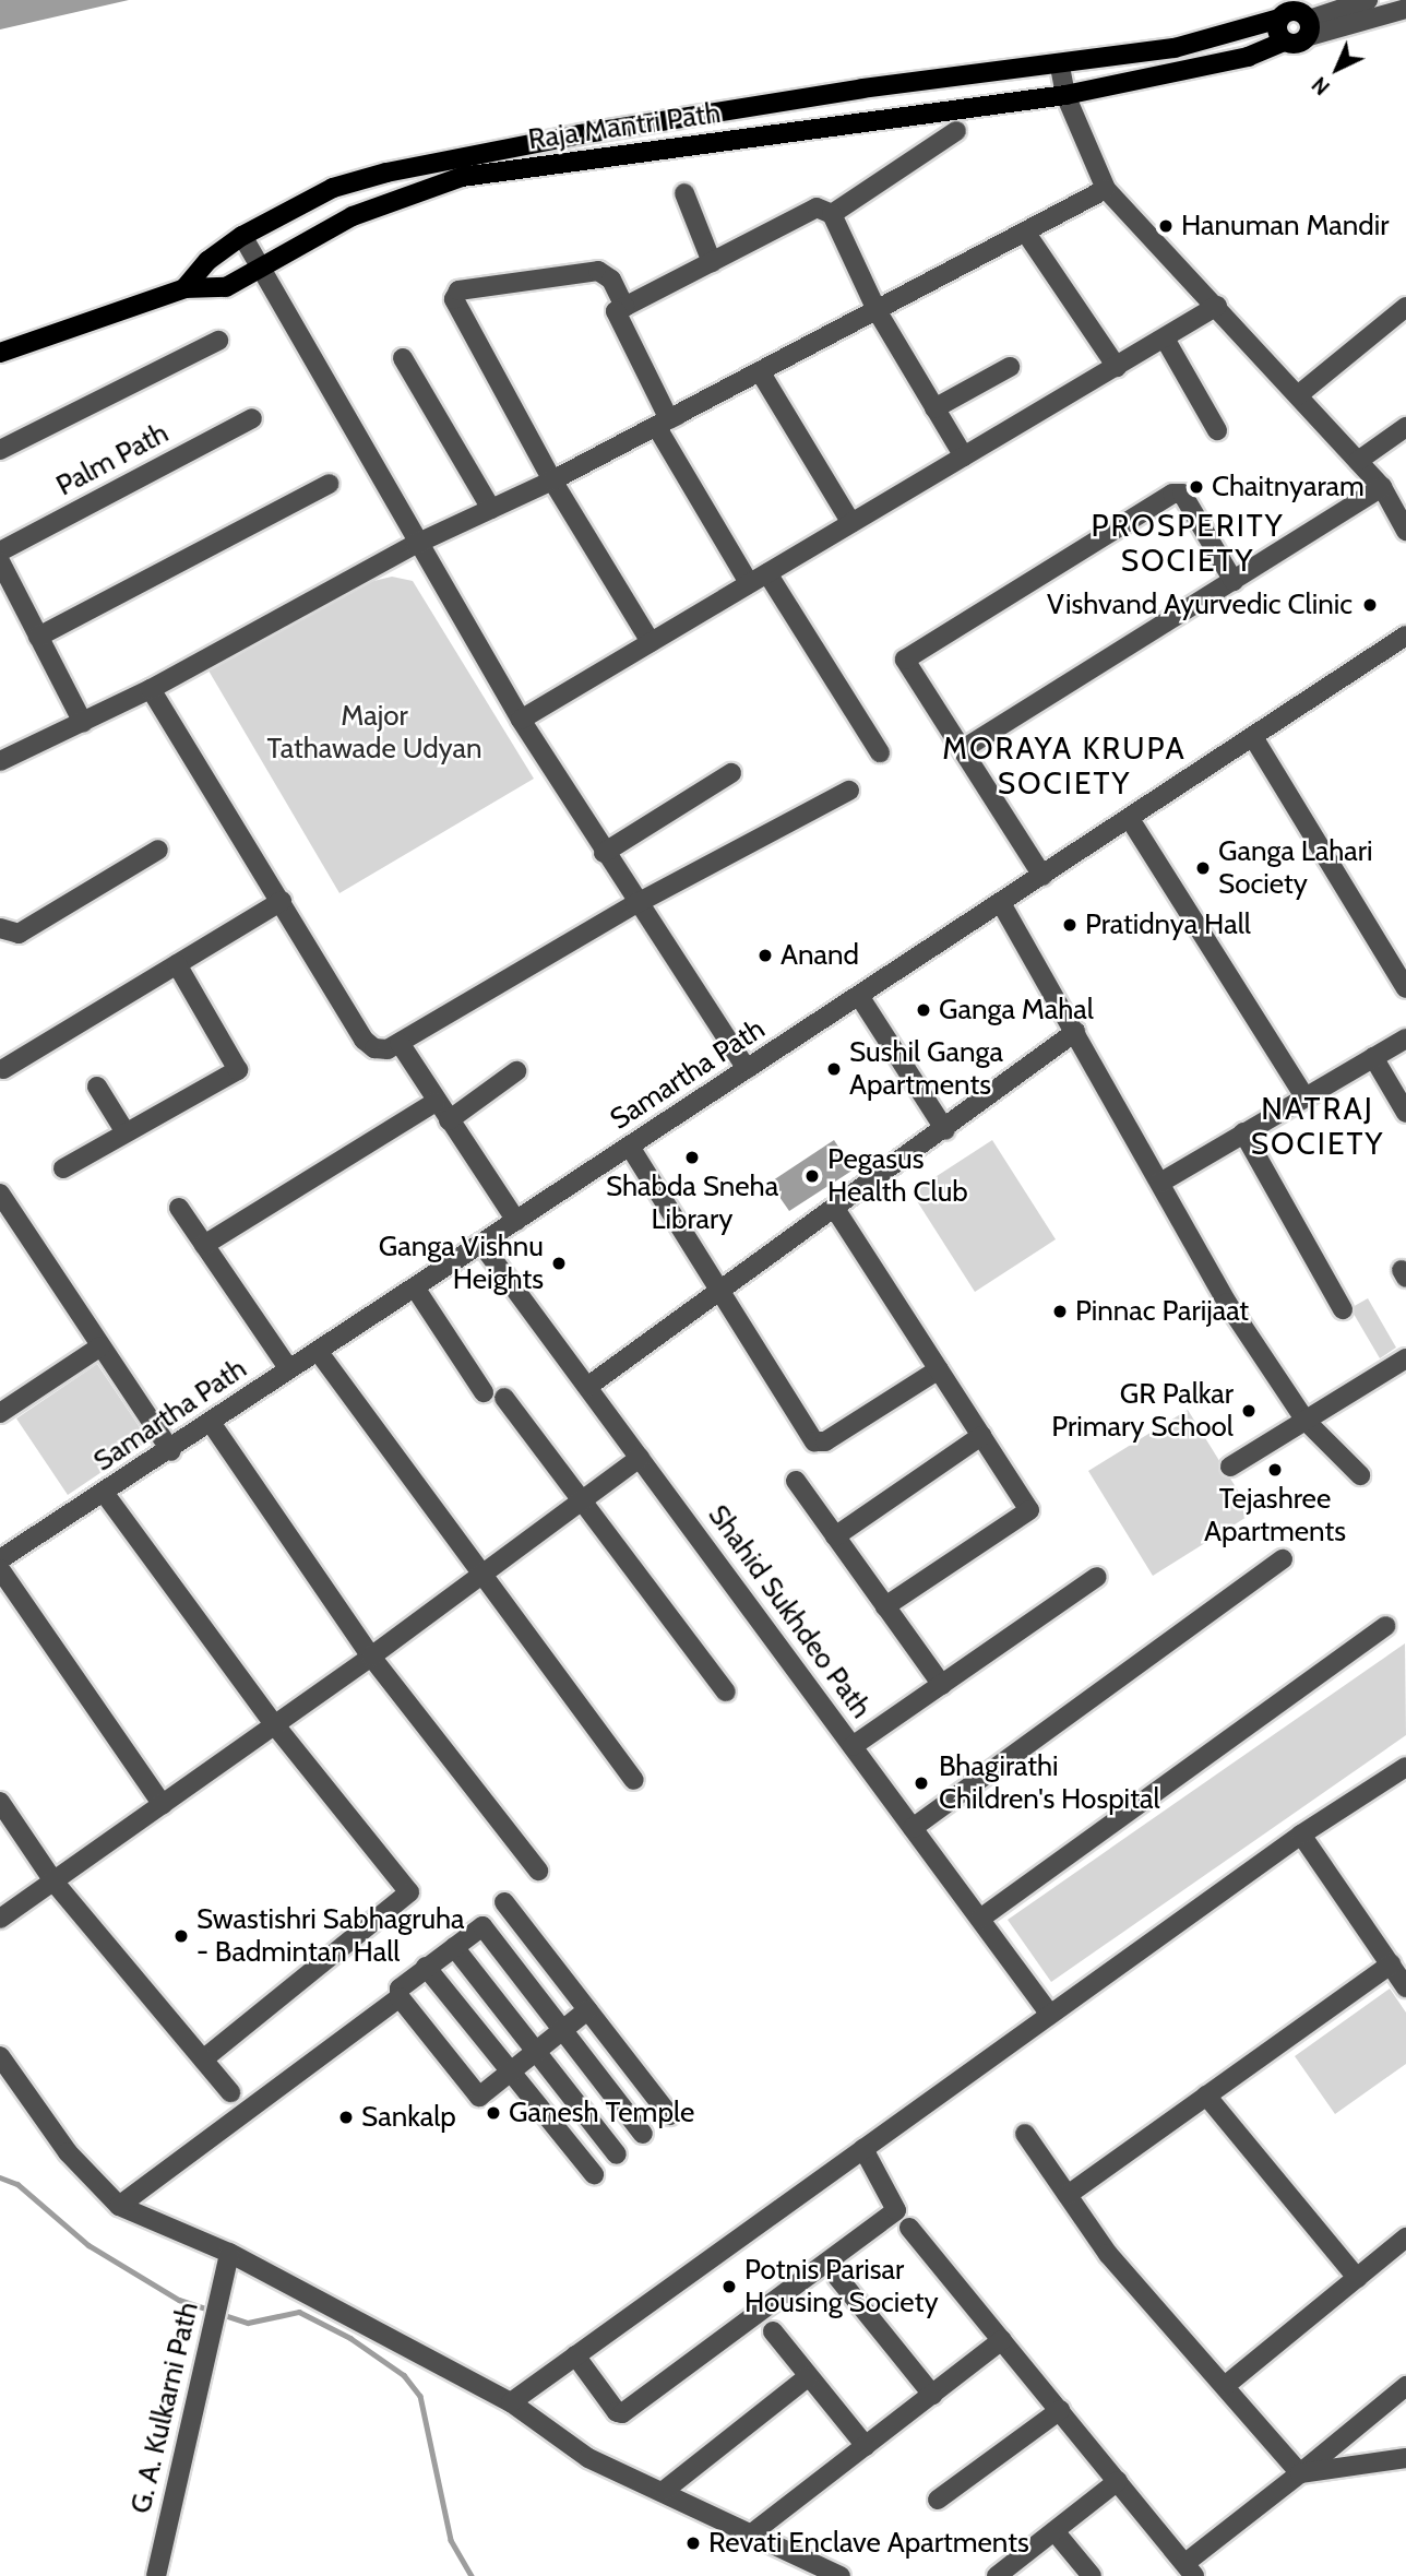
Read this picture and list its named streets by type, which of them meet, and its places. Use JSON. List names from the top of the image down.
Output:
{
  "streets": {
    "main road": ["Raja Mantri Path"],
    "street": [
      "Palm Path",
      "Samartha Path",
      "Shahid Sukhdeo Path",
      "G. A. Kulkarni Path"
    ]
  },
  "crossings": [
    ["Samartha Path", "Shahid Sukhdeo Path"]
  ],
  "districts": ["PROSPERITY SOCIETY", "MORAYA KRUPA SOCIETY", "NATRAJ SOCIETY"],
  "parks": ["Major Tathawade Udyan"],
  "places": [
    "Hanuman Mandir",
    "Chaitnyaram",
    "Vishvand Ayurvedic Clinic",
    "Ganga Lahari Society",
    "Pratidnya Hall",
    "Anand",
    "Ganga Mahal",
    "Sushil Ganga Apartments",
    "Shabda Sneha Library",
    "Pegasus Health Club",
    "Ganga Vishnu Heights",
    "Pinnac Parijaat",
    "GR Palkar Primary School",
    "Tejashree Apartments",
    "Bhagirathi Children's Hospital",
    "Swastishri Sabhagruha - Badmintan Hall",
    "Ganesh Temple",
    "Sankalp",
    "Potnis Parisar Housing Society",
    "Revati Enclave Apartments"
  ],
  "north": "bottom left"
}
